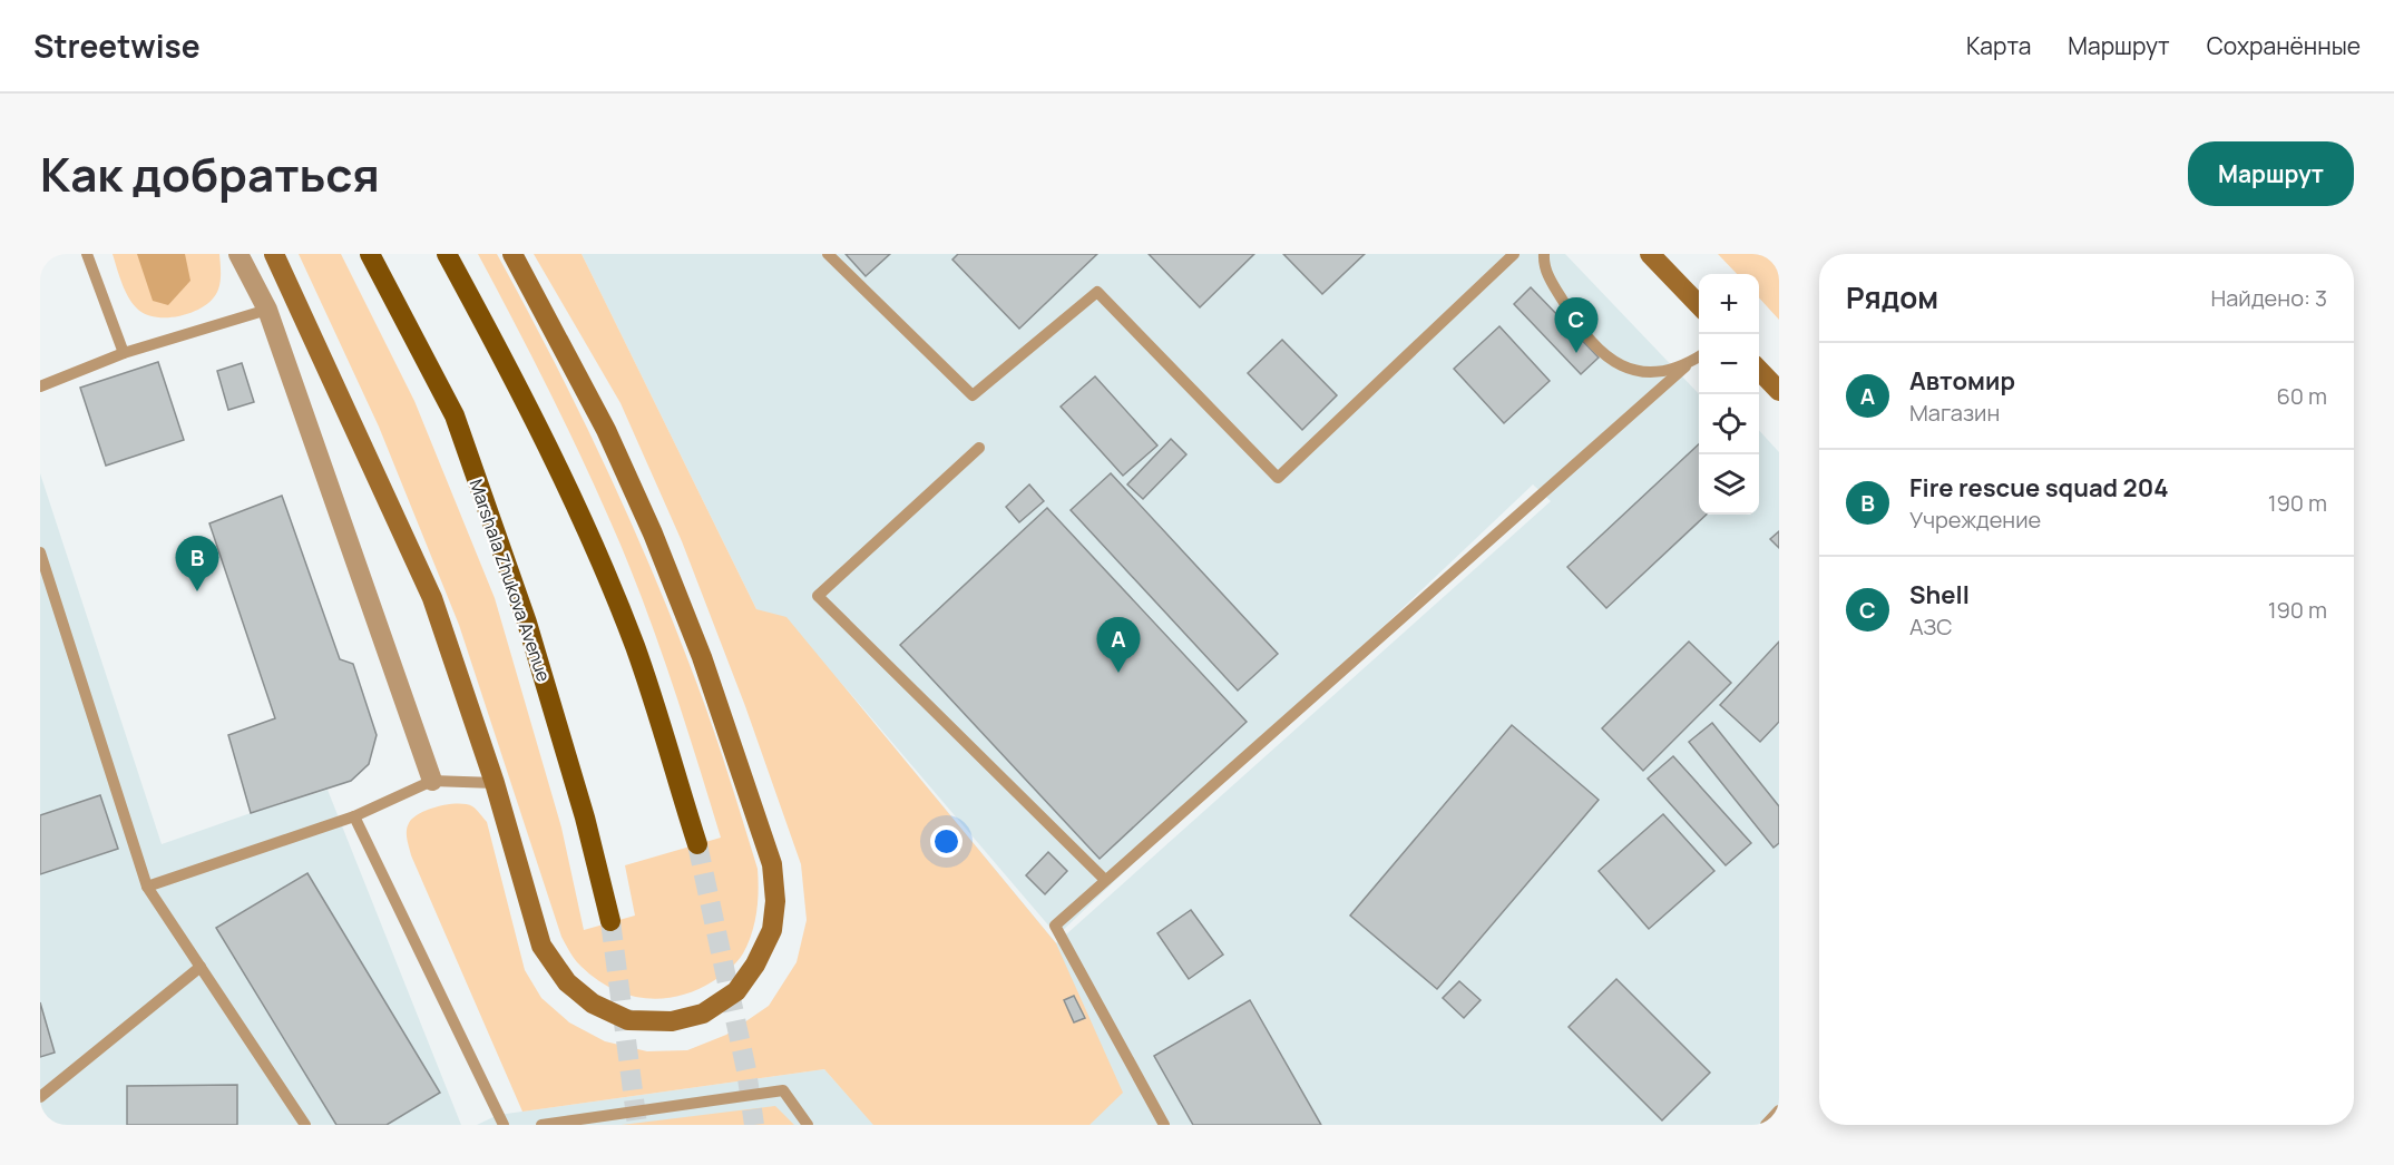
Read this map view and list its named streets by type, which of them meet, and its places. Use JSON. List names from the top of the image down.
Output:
{
  "streets": {
    "main road": ["Marshala Zhukova Avenue"]
  },
  "page": {
    "header": "Streetwise",
    "nav": ["Карта", "Маршрут", "Сохранённые"],
    "title": "Как добраться",
    "buttons": "Маршрут",
    "heading": ["Рядом", "Найдено: 3"],
    "map_buttons": ["+", "−"],
    "pins": ["C", "B", "A"],
    "list": [
      {
        "mark": "A",
        "name": "Автомир",
        "note": "Магазин",
        "value": "60 m"
      },
      {
        "mark": "B",
        "name": "Fire rescue squad 204",
        "note": "Учреждение",
        "value": "190 m"
      },
      {
        "mark": "C",
        "name": "Shell",
        "note": "АЗС",
        "value": "190 m"
      }
    ]
  }
}
